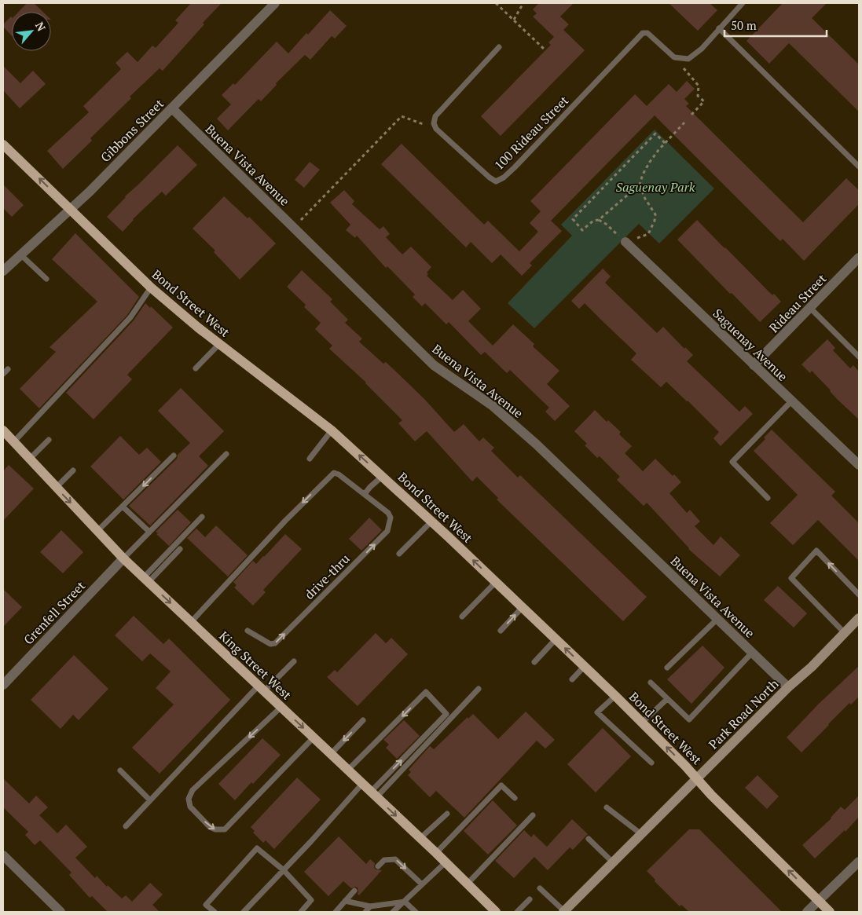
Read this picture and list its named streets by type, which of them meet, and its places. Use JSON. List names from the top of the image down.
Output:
{
  "streets": {
    "main road": ["Bond Street West", "King Street West", "Park Road North"],
    "street": [
      "Gibbons Street",
      "Buena Vista Avenue",
      "Rideau Street",
      "Saguenay Avenue",
      "Grenfell Street"
    ],
    "lane": ["100 Rideau Street", "drive-thru"]
  },
  "crossings": [
    ["Gibbons Street", "Buena Vista Avenue"],
    ["Gibbons Street", "Bond Street West"],
    ["Buena Vista Avenue", "Park Road North"],
    ["Bond Street West", "Park Road North"],
    ["Rideau Street", "Saguenay Avenue"],
    ["Grenfell Street", "King Street West"]
  ],
  "one_way": ["Bond Street West"],
  "parks": ["Saguenay Park"],
  "scale_bar": "50 m",
  "north": "top right"
}
